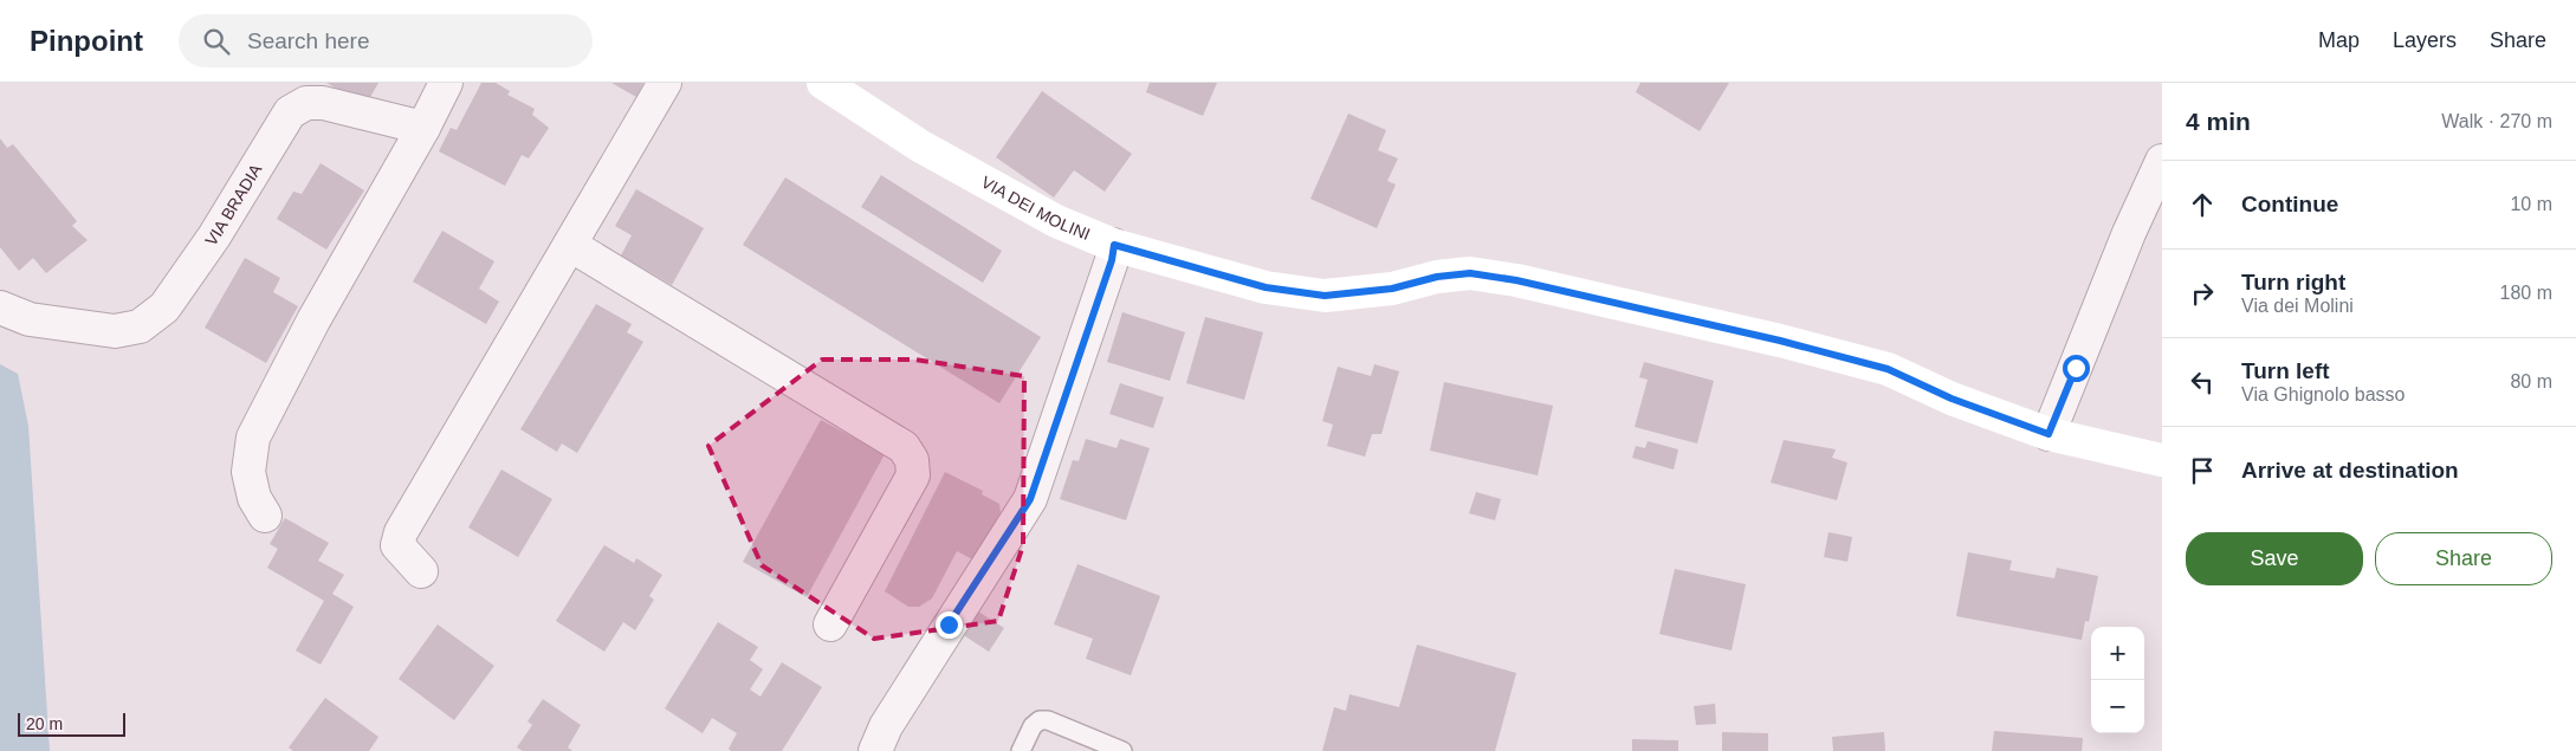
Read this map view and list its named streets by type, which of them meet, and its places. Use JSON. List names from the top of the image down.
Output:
{
  "streets": {
    "street": ["VIA BRADIA", "VIA DEI MOLINI"]
  },
  "scale_bar": "20 m",
  "page": {
    "header": "Pinpoint",
    "search": "Search here",
    "nav": ["Map", "Layers", "Share"],
    "heading": ["4 min", "Walk · 270 m"],
    "list": [
      ["Continue", "10 m"],
      ["Turn right", "Via dei Molini", "180 m"],
      ["Turn left", "Via Ghignolo basso", "80 m"],
      "Arrive at destination"
    ],
    "buttons": ["Save", "Share"],
    "map_buttons": ["+", "−"],
    "scale": "20 m"
  }
}
